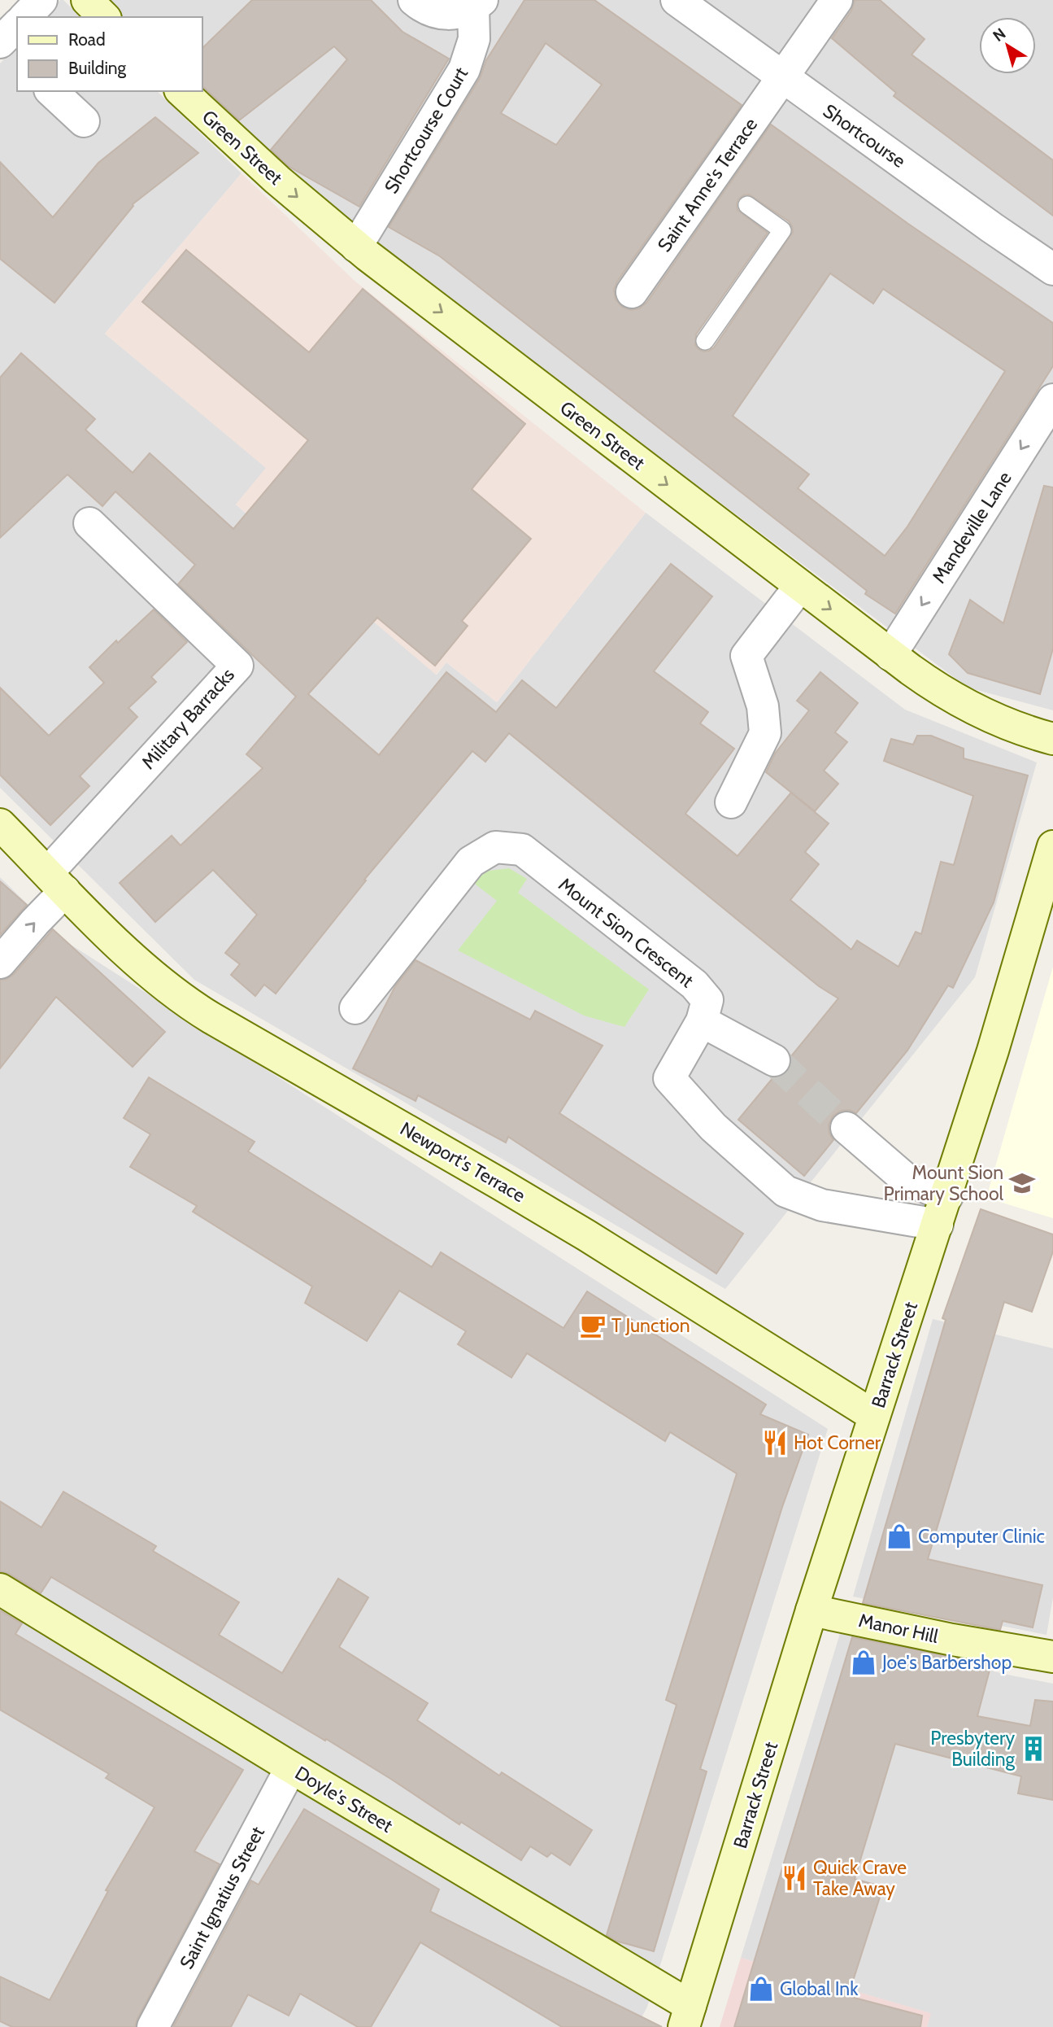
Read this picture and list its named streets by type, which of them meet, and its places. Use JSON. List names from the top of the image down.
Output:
{
  "streets": {
    "street": [
      "Shortcourse Court",
      "Shortcourse",
      "Green Street",
      "Saint Anne's Terrace",
      "Mandeville Lane",
      "Military Barracks",
      "Mount Sion Crescent",
      "Newport's Terrace",
      "Barrack Street",
      "Manor Hill",
      "Doyle's Street",
      "Saint Ignatius Street"
    ]
  },
  "crossings": [
    ["Shortcourse Court", "Green Street"],
    ["Shortcourse", "Saint Anne's Terrace"],
    ["Green Street", "Mandeville Lane"],
    ["Military Barracks", "Newport's Terrace"],
    ["Mount Sion Crescent", "Barrack Street"],
    ["Newport's Terrace", "Barrack Street"],
    ["Barrack Street", "Manor Hill"],
    ["Barrack Street", "Doyle's Street"],
    ["Doyle's Street", "Saint Ignatius Street"]
  ],
  "one_way": ["Green Street", "Mandeville Lane"],
  "places": {
    "school or university": ["Mount Sion Primary School"],
    "cafe": ["T Junction"],
    "restaurant": ["Hot Corner", "Quick Crave Take Away"],
    "shop": ["Computer Clinic", "Joe's Barbershop", "Global Ink"],
    "building": ["Presbytery Building"]
  },
  "legend": ["Road", "Building"],
  "north": "top left"
}
